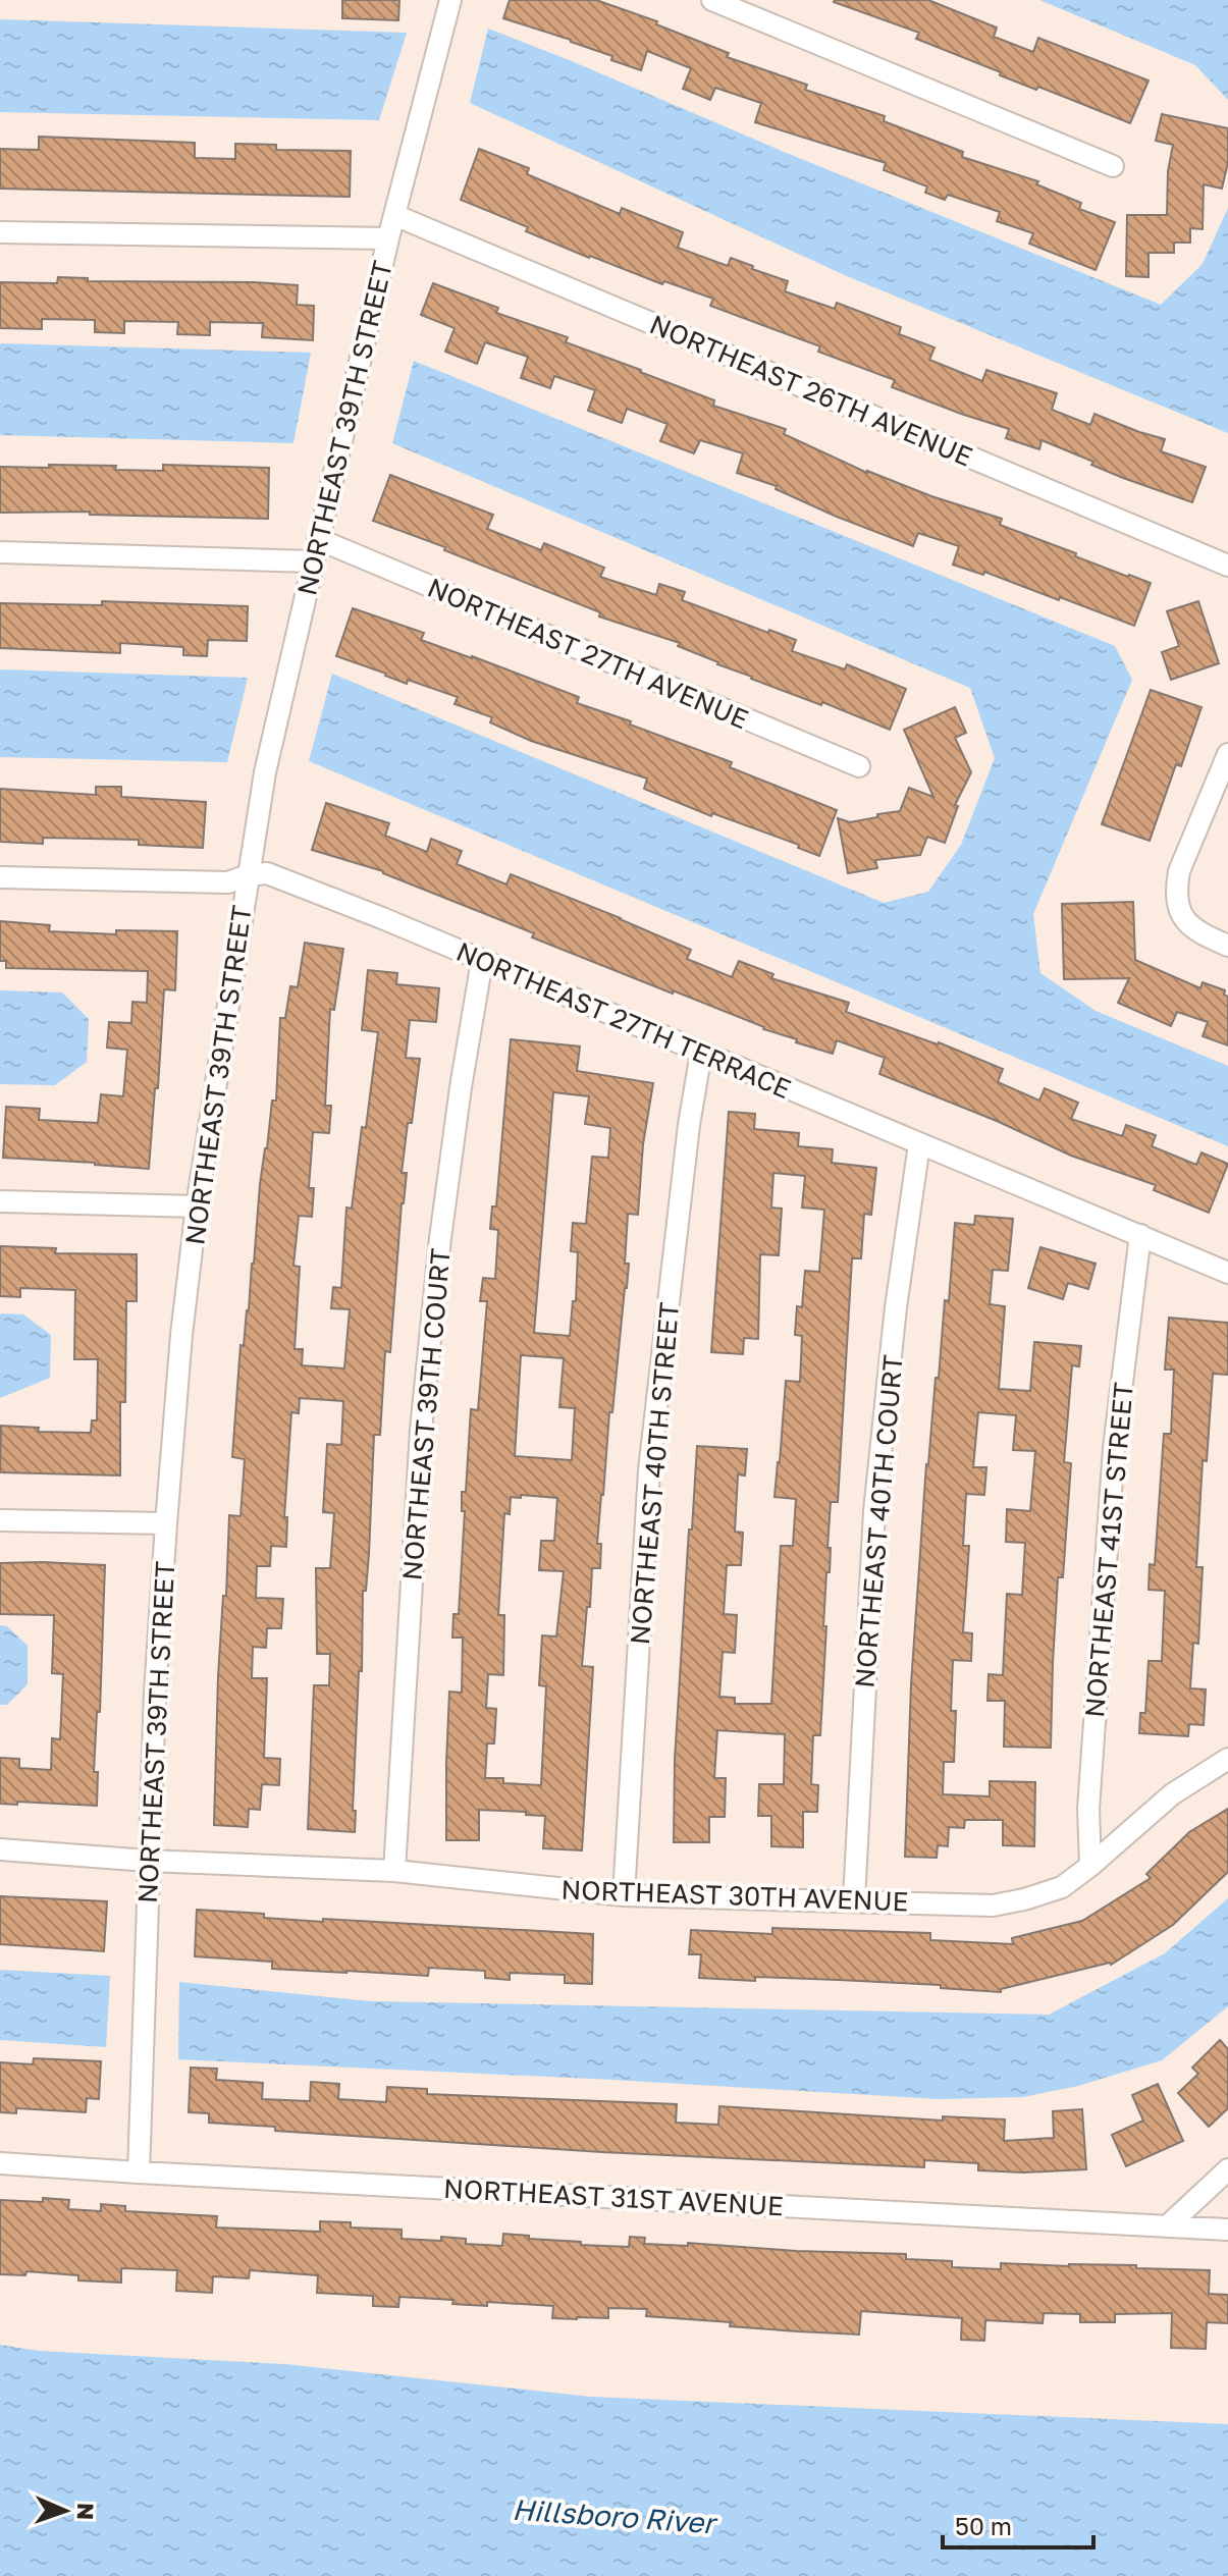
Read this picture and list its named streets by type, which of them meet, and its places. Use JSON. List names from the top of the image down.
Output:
{
  "streets": {
    "street": [
      "NORTHEAST 26TH AVENUE",
      "NORTHEAST 39TH STREET",
      "NORTHEAST 27TH AVENUE",
      "NORTHEAST 27TH TERRACE",
      "NORTHEAST 39TH COURT",
      "NORTHEAST 40TH STREET",
      "NORTHEAST 40TH COURT",
      "NORTHEAST 41ST STREET",
      "NORTHEAST 30TH AVENUE",
      "NORTHEAST 31ST AVENUE"
    ]
  },
  "crossings": [
    ["NORTHEAST 26TH AVENUE", "NORTHEAST 39TH STREET"],
    ["NORTHEAST 39TH STREET", "NORTHEAST 27TH AVENUE"],
    ["NORTHEAST 39TH STREET", "NORTHEAST 27TH TERRACE"],
    ["NORTHEAST 39TH STREET", "NORTHEAST 30TH AVENUE"],
    ["NORTHEAST 39TH STREET", "NORTHEAST 31ST AVENUE"],
    ["NORTHEAST 27TH TERRACE", "NORTHEAST 39TH COURT"],
    ["NORTHEAST 27TH TERRACE", "NORTHEAST 40TH STREET"],
    ["NORTHEAST 27TH TERRACE", "NORTHEAST 40TH COURT"],
    ["NORTHEAST 27TH TERRACE", "NORTHEAST 41ST STREET"],
    ["NORTHEAST 39TH COURT", "NORTHEAST 30TH AVENUE"],
    ["NORTHEAST 40TH STREET", "NORTHEAST 30TH AVENUE"],
    ["NORTHEAST 40TH COURT", "NORTHEAST 30TH AVENUE"],
    ["NORTHEAST 41ST STREET", "NORTHEAST 30TH AVENUE"]
  ],
  "water": ["Hillsboro River"],
  "scale_bar": "50 m",
  "north": "right"
}
